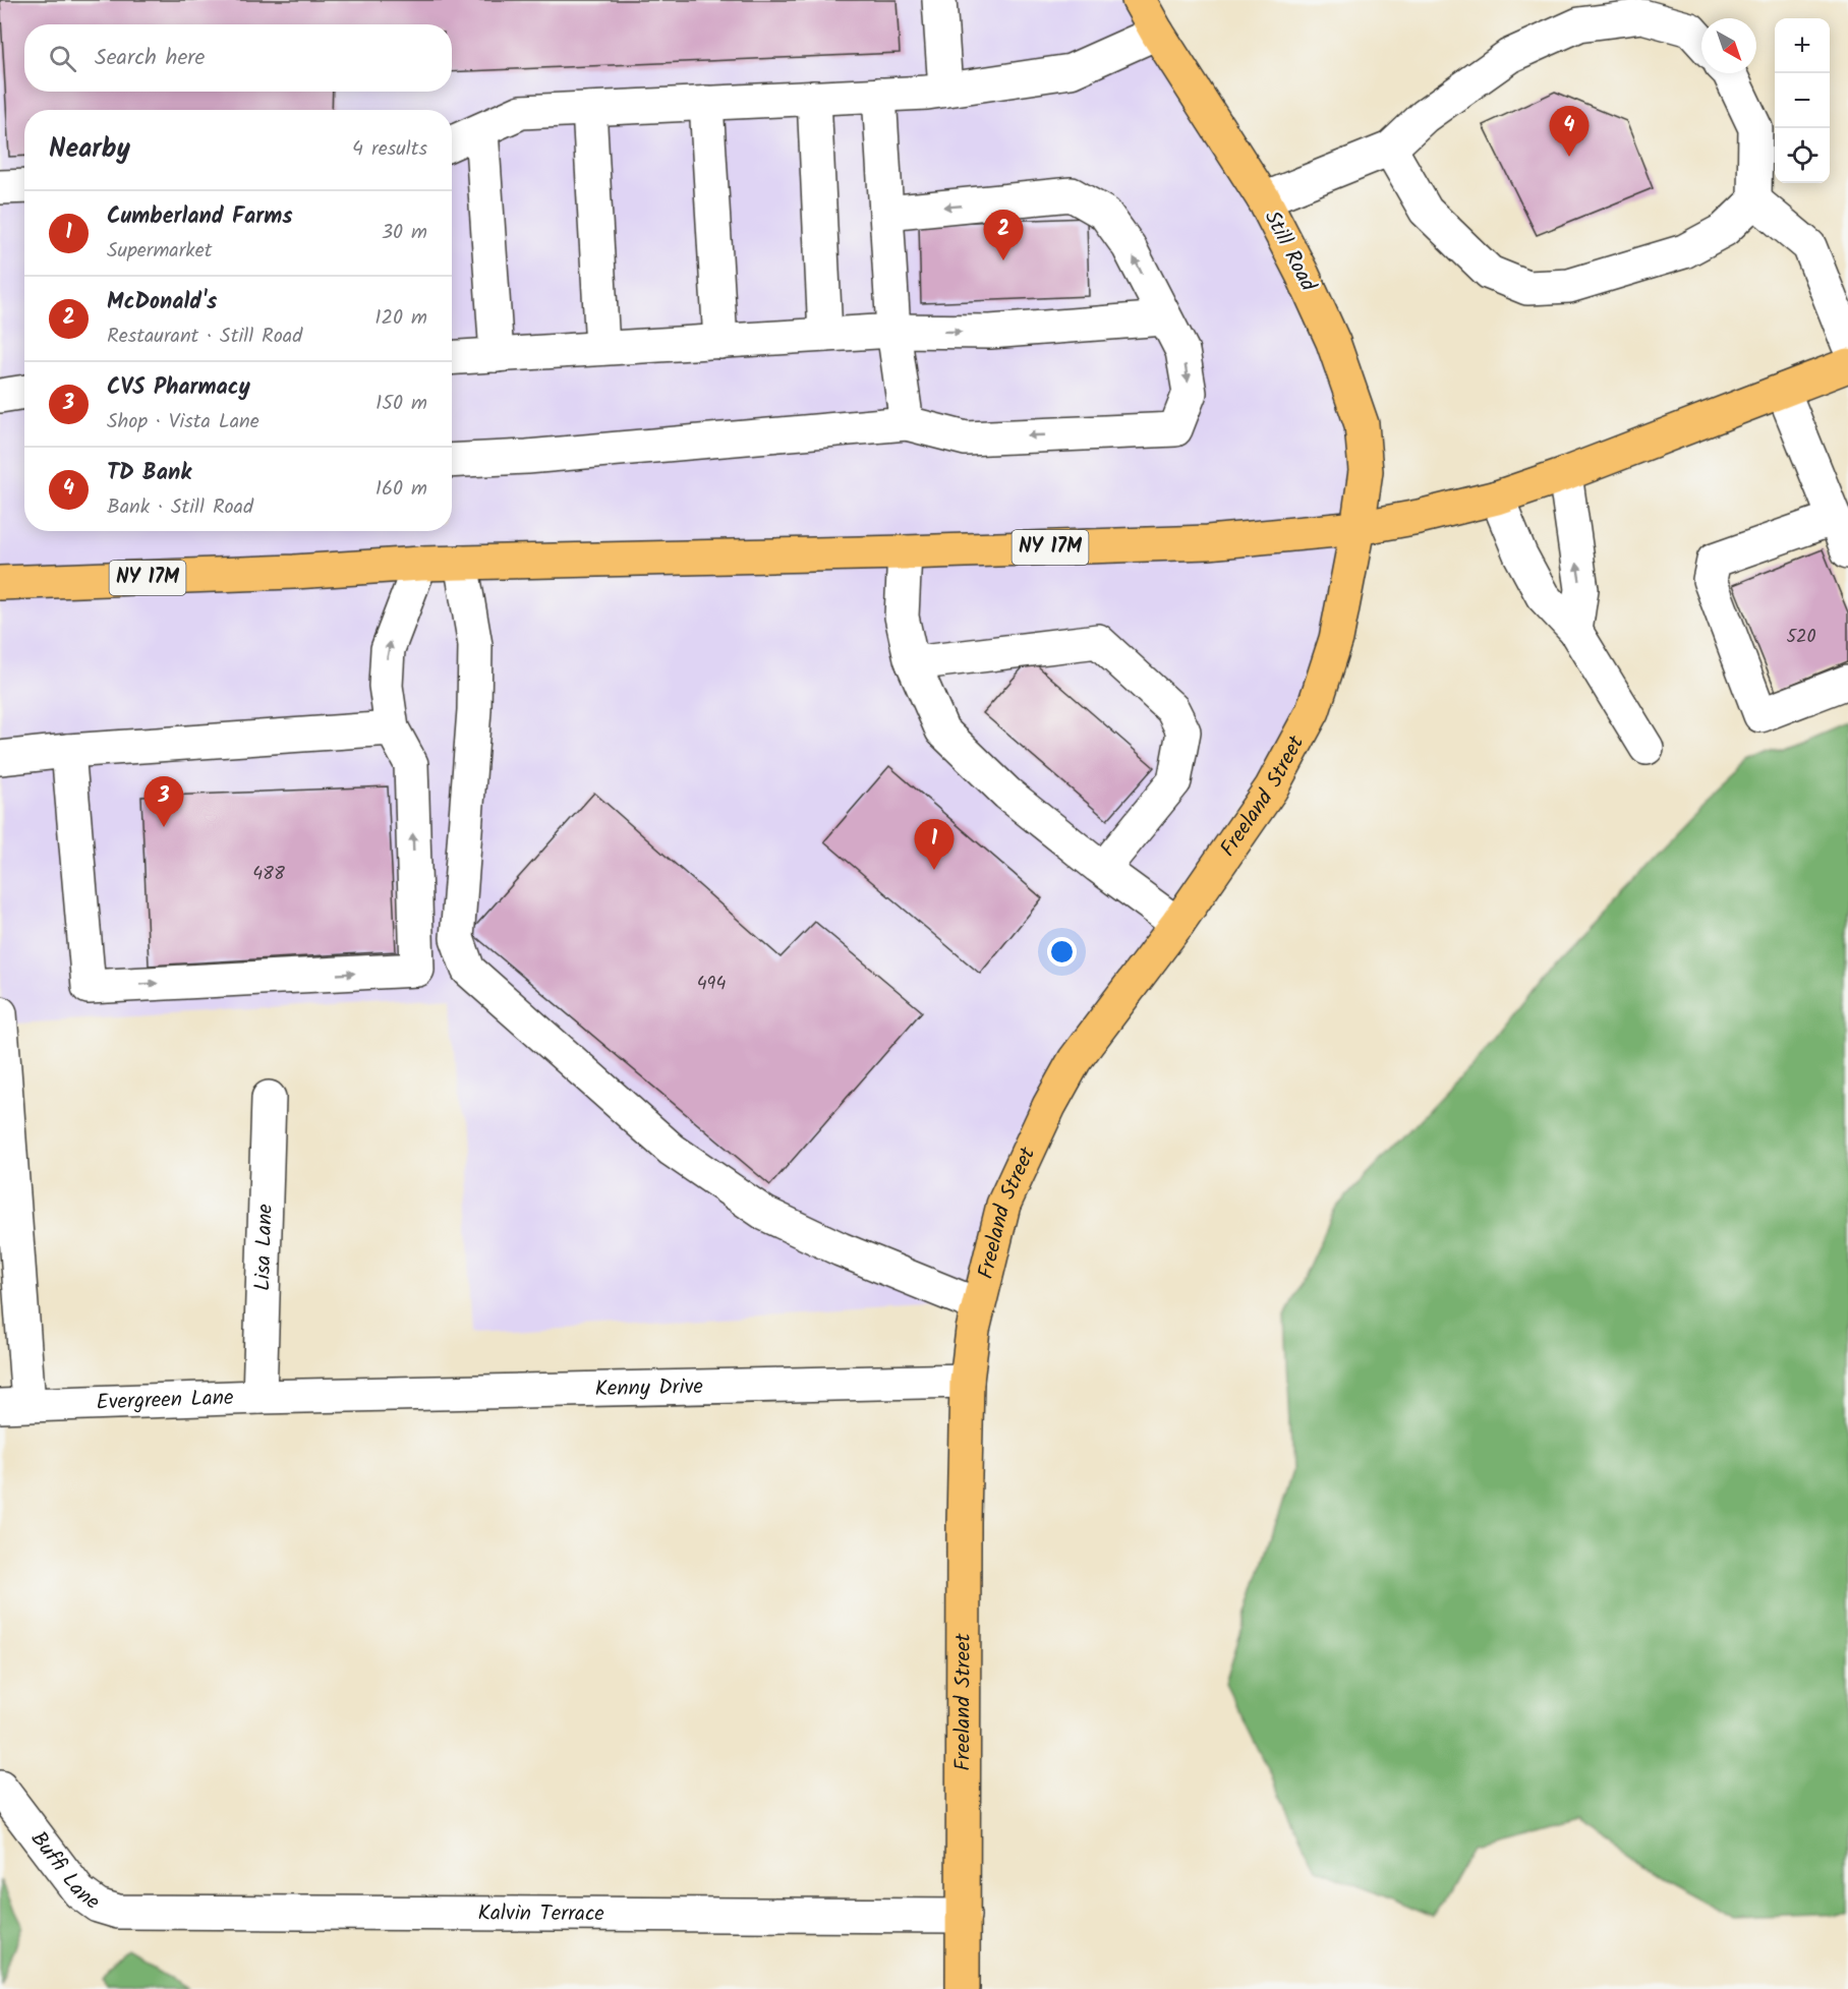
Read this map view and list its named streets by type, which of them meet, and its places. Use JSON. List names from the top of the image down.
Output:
{
  "streets": {
    "main road": ["Still Road", "NY 17M", "Freeland Street"],
    "street": [
      "Lisa Lane",
      "Kenny Drive",
      "Evergreen Lane",
      "Buffi Lane",
      "Kalvin Terrace"
    ]
  },
  "crossings": [
    ["Still Road", "NY 17M"],
    ["Still Road", "Freeland Street"],
    ["NY 17M", "Freeland Street"],
    ["Freeland Street", "Kenny Drive"],
    ["Freeland Street", "Kalvin Terrace"],
    ["Lisa Lane", "Evergreen Lane"],
    ["Kenny Drive", "Evergreen Lane"],
    ["Buffi Lane", "Kalvin Terrace"]
  ],
  "house_numbers": ["520", "488", "494"],
  "north": "bottom right",
  "page": {
    "map_buttons": ["+", "−"],
    "search": "Search here",
    "pins": [
      "4",
      "2",
      "3",
      "1"
    ],
    "heading": ["Nearby", "4 results"],
    "list": [
      {
        "mark": "1",
        "name": "Cumberland Farms",
        "note": "Supermarket",
        "value": "30 m"
      },
      {
        "mark": "2",
        "name": "McDonald's",
        "note": "Restaurant · Still Road",
        "value": "120 m"
      },
      {
        "mark": "3",
        "name": "CVS Pharmacy",
        "note": "Shop · Vista Lane",
        "value": "150 m"
      },
      {
        "mark": "4",
        "name": "TD Bank",
        "note": "Bank · Still Road",
        "value": "160 m"
      }
    ]
  }
}
